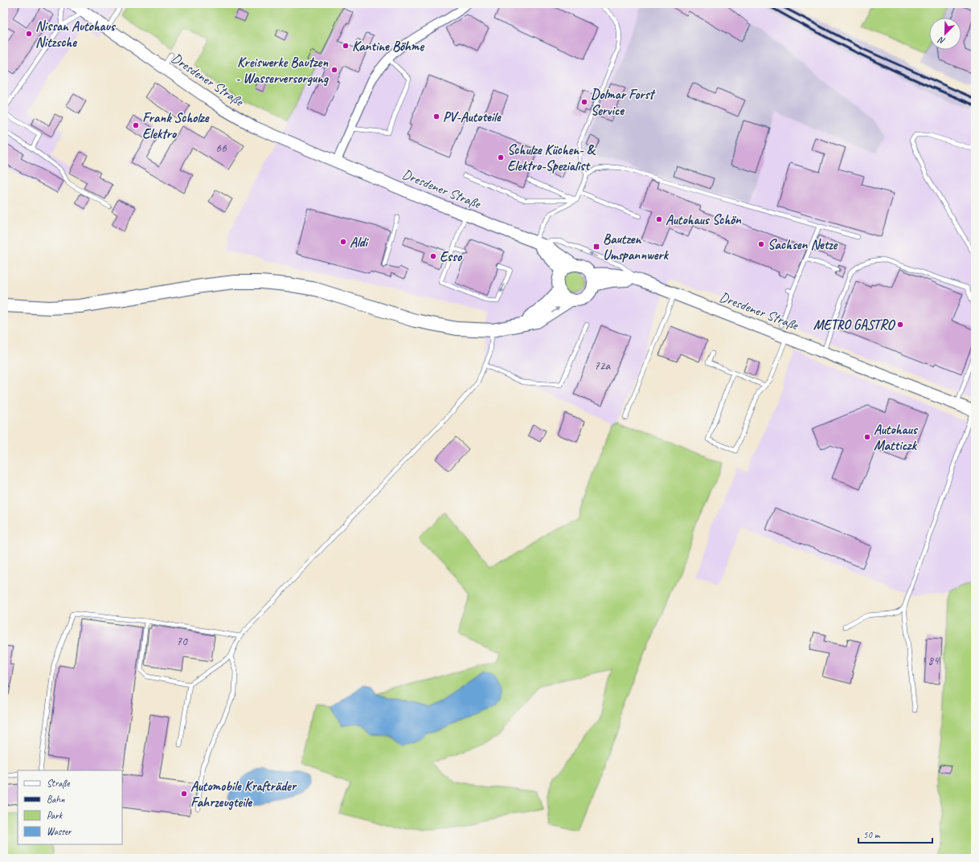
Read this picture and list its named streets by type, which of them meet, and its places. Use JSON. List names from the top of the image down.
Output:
{
  "streets": {
    "main road": ["Dresdener Straße"]
  },
  "places": {
    "other": [
      "Nissan Autohaus Nitzsche",
      "Kantine Böhme",
      "Kreiswerke Bautzen - Wasserversorgung",
      "Dolmar Forst Service",
      "PV-Autoteile",
      "Frank Scholze Elektro",
      "Schulze Küchen- & Elektro-Spezialist",
      "Autohaus Schön",
      "Aldi",
      "Sachsen Netze",
      "Esso",
      "METRO GASTRO",
      "Autohaus Matticzk",
      "Automobile Krafträder Fahrzeugteile"
    ],
    "transit": ["Bautzen Umspannwerk"]
  },
  "house_numbers": [
    "66",
    "72a",
    "70",
    "84"
  ],
  "legend": [
    "Straße",
    "Bahn",
    "Park",
    "Wasser"
  ],
  "scale_bar": "50 m",
  "north": "bottom left"
}
